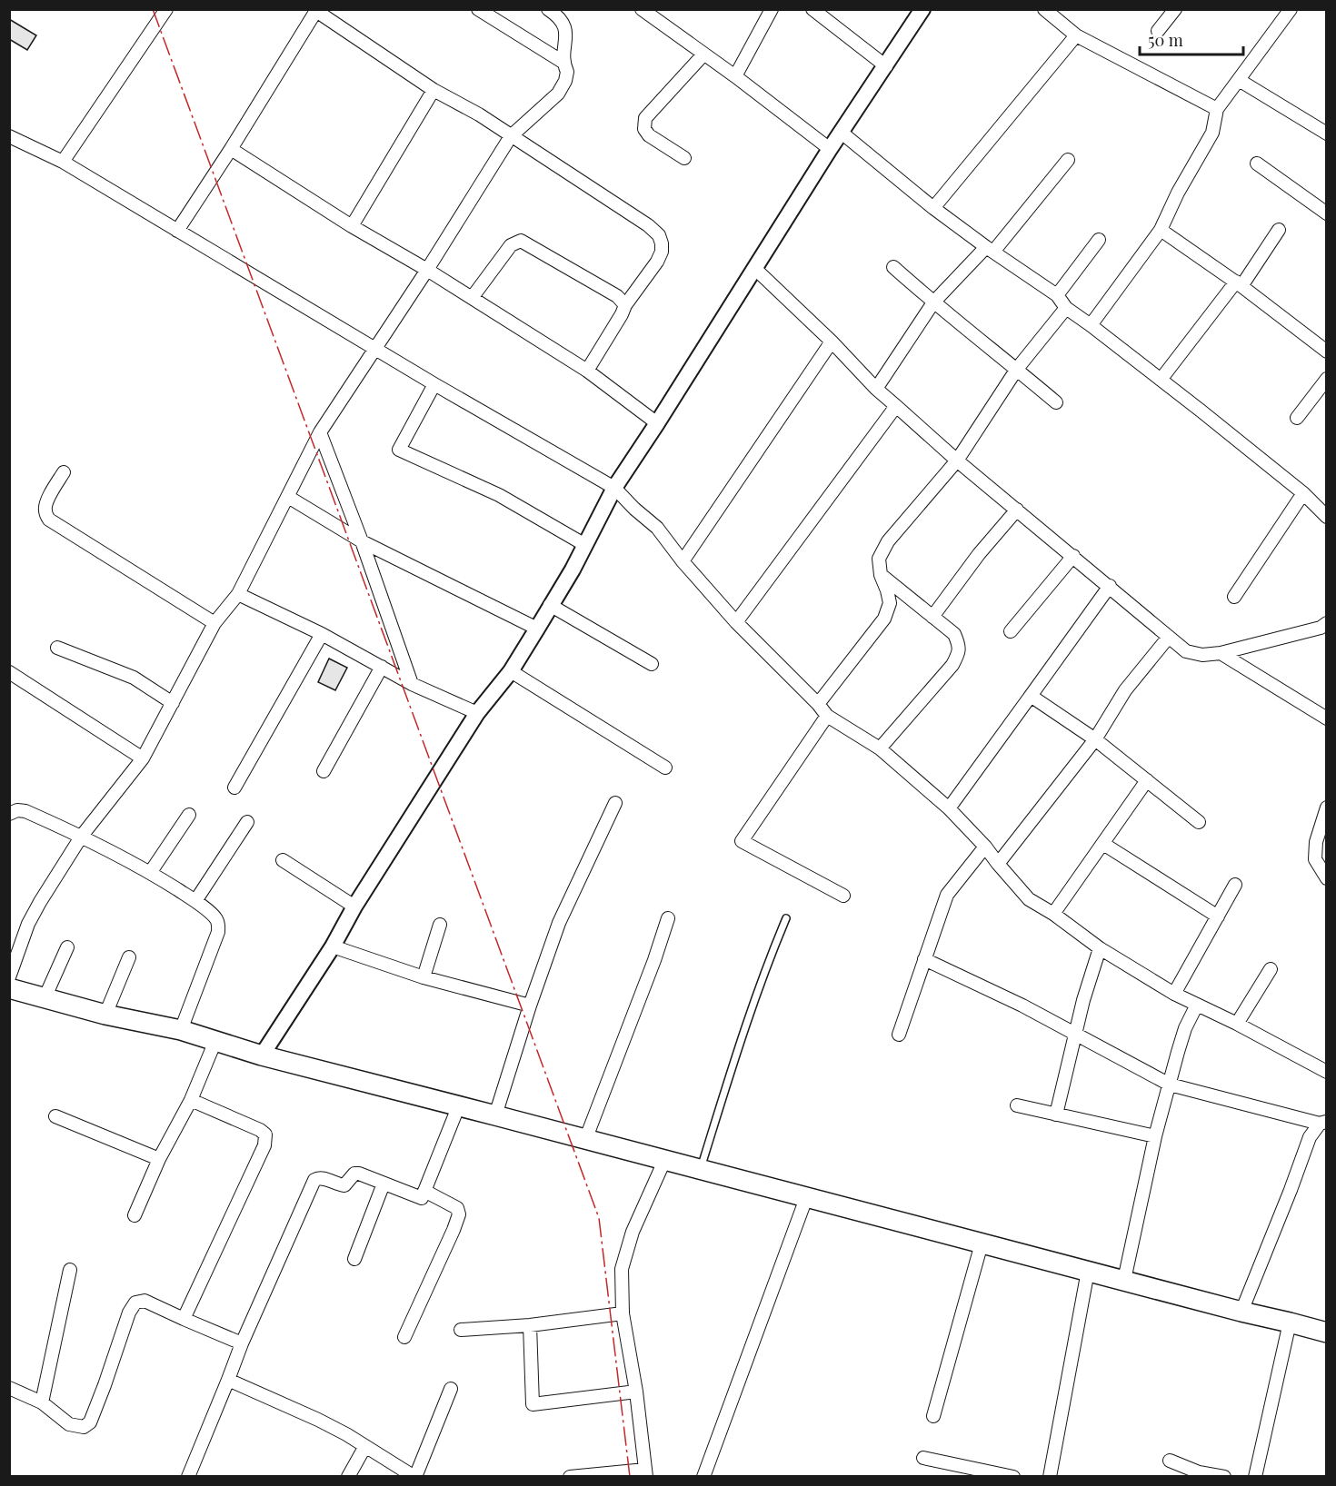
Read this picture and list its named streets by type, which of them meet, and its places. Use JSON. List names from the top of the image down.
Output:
{
  "scale_bar": "50 m"
}
